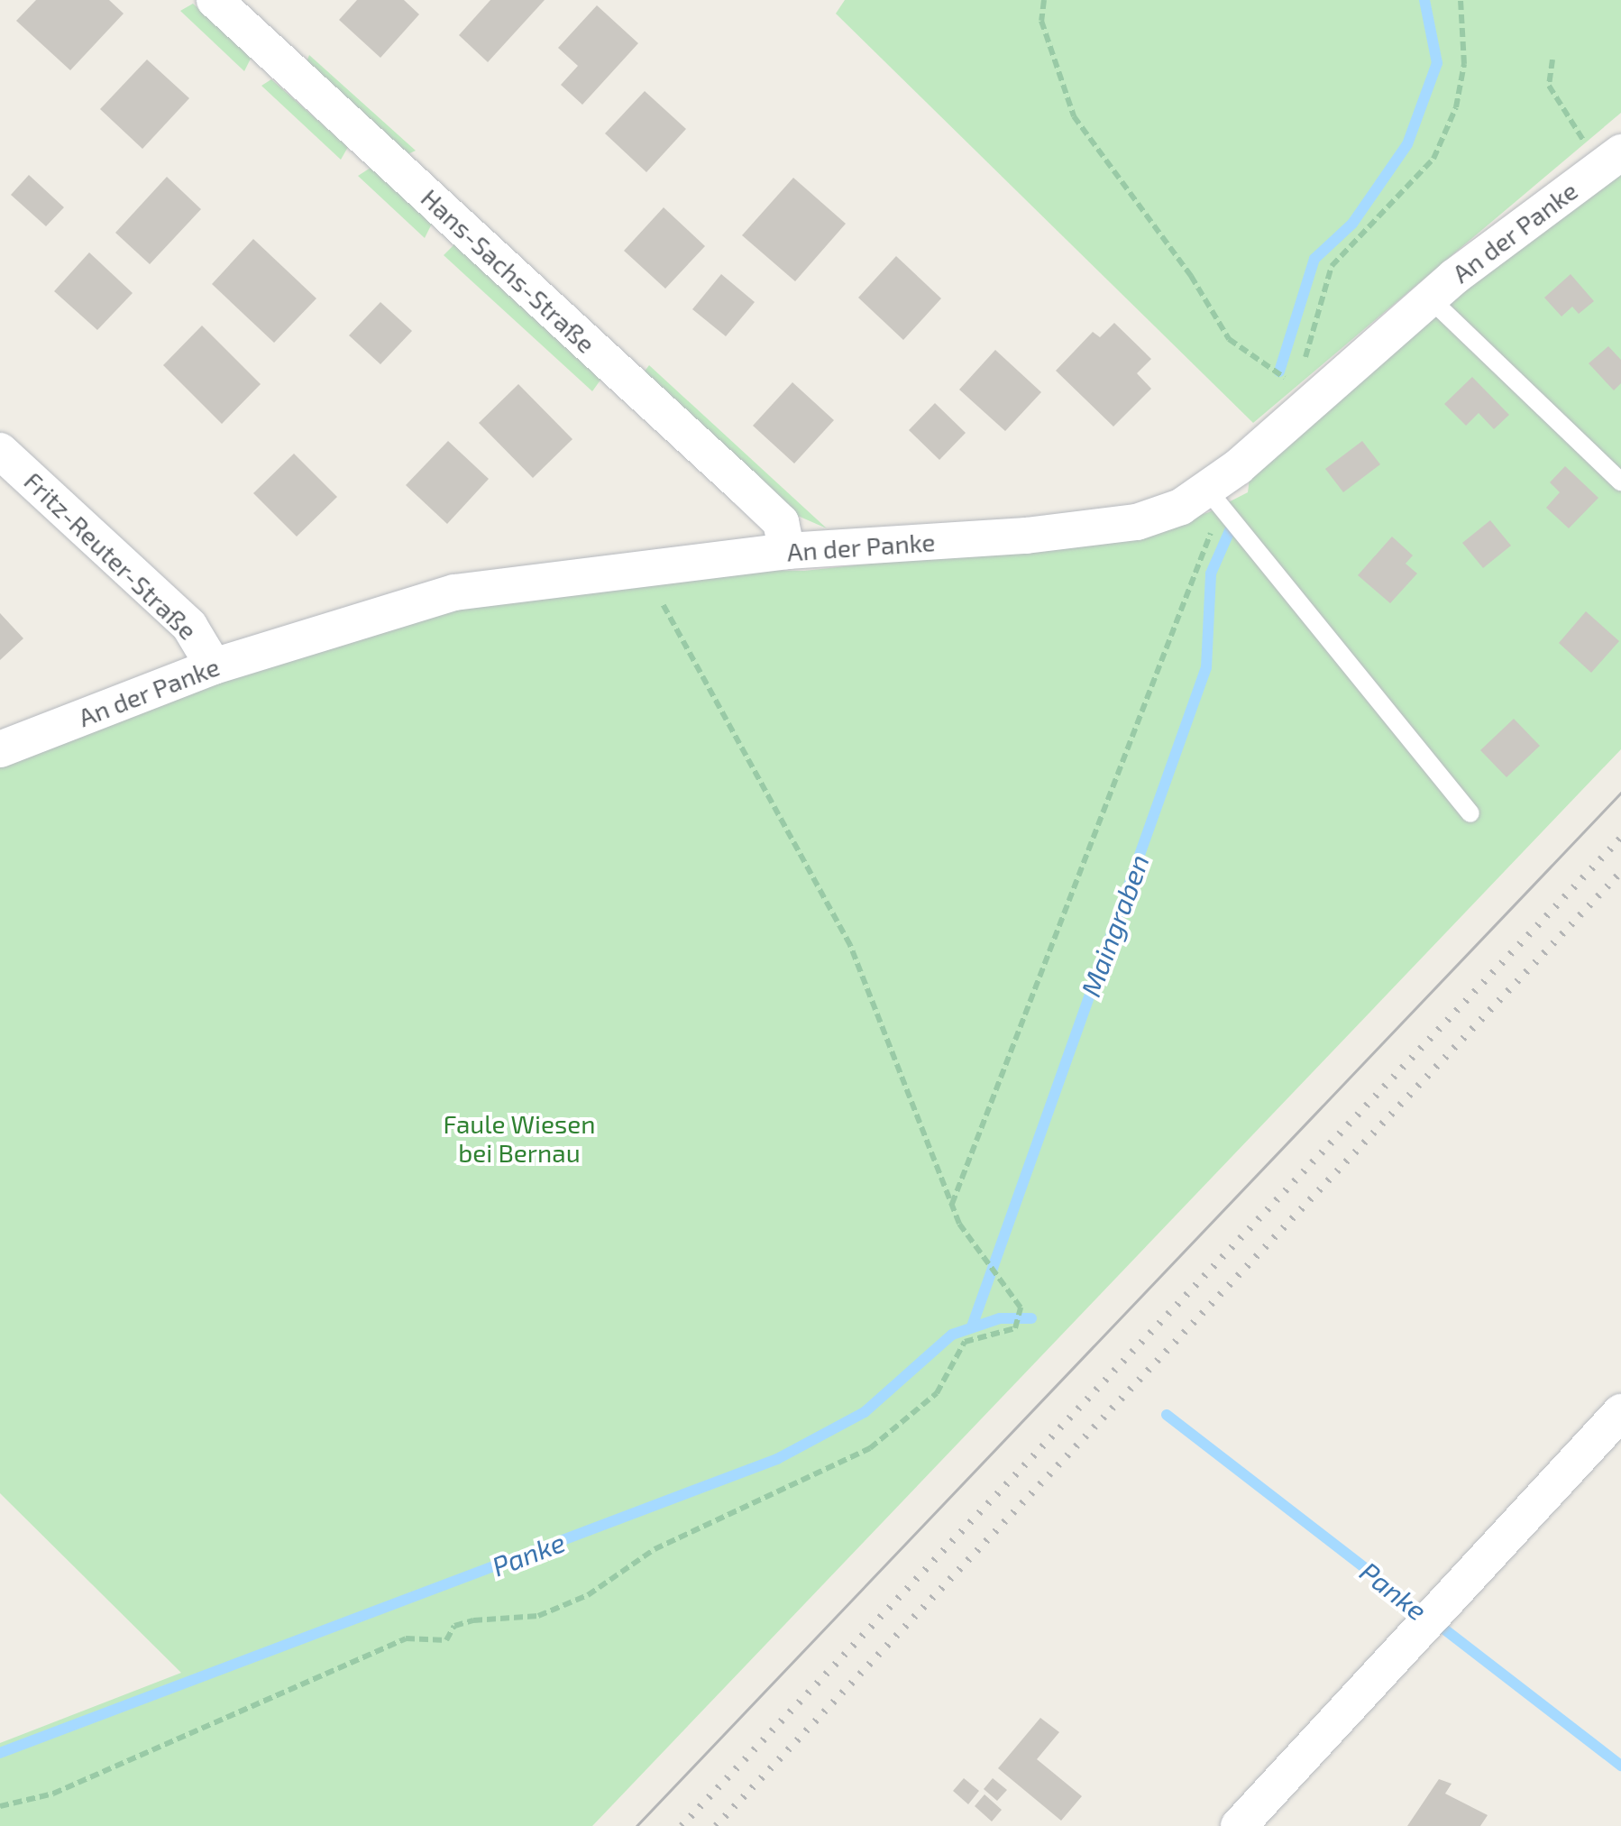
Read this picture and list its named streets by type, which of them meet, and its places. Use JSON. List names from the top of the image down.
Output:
{
  "streets": {
    "street": ["An der Panke", "Hans-Sachs-Straße", "Fritz-Reuter-Straße"]
  },
  "crossings": [
    ["An der Panke", "Hans-Sachs-Straße"],
    ["An der Panke", "Fritz-Reuter-Straße"]
  ],
  "water": ["Maingraben", "Panke"],
  "parks": ["Faule Wiesen bei Bernau"]
}
